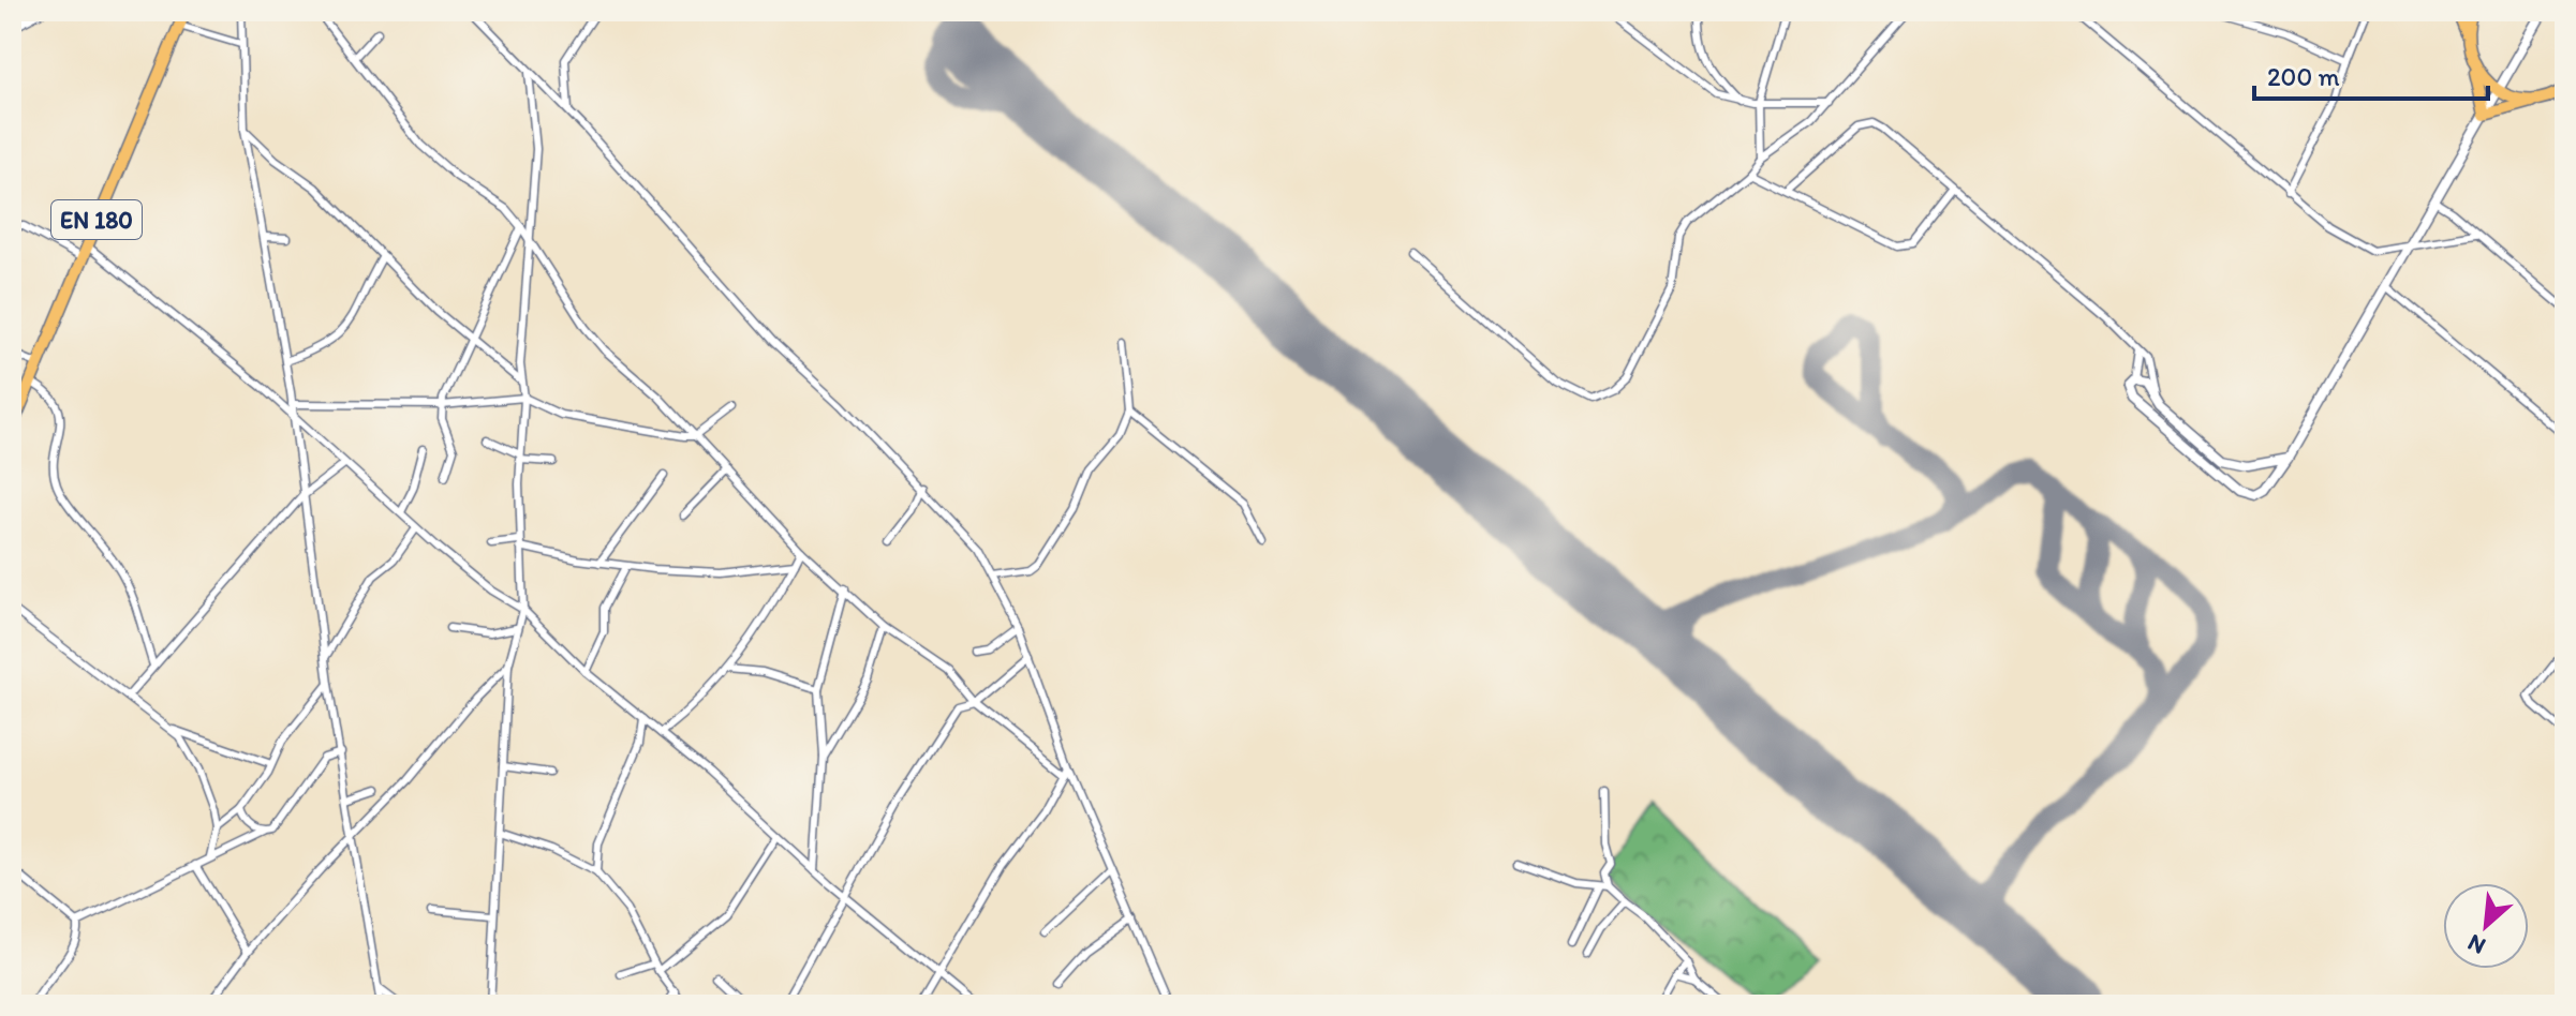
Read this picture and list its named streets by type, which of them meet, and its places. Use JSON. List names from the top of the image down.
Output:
{
  "streets": {
    "main road": ["EN 180"]
  },
  "scale_bar": "200 m",
  "north": "bottom left"
}
